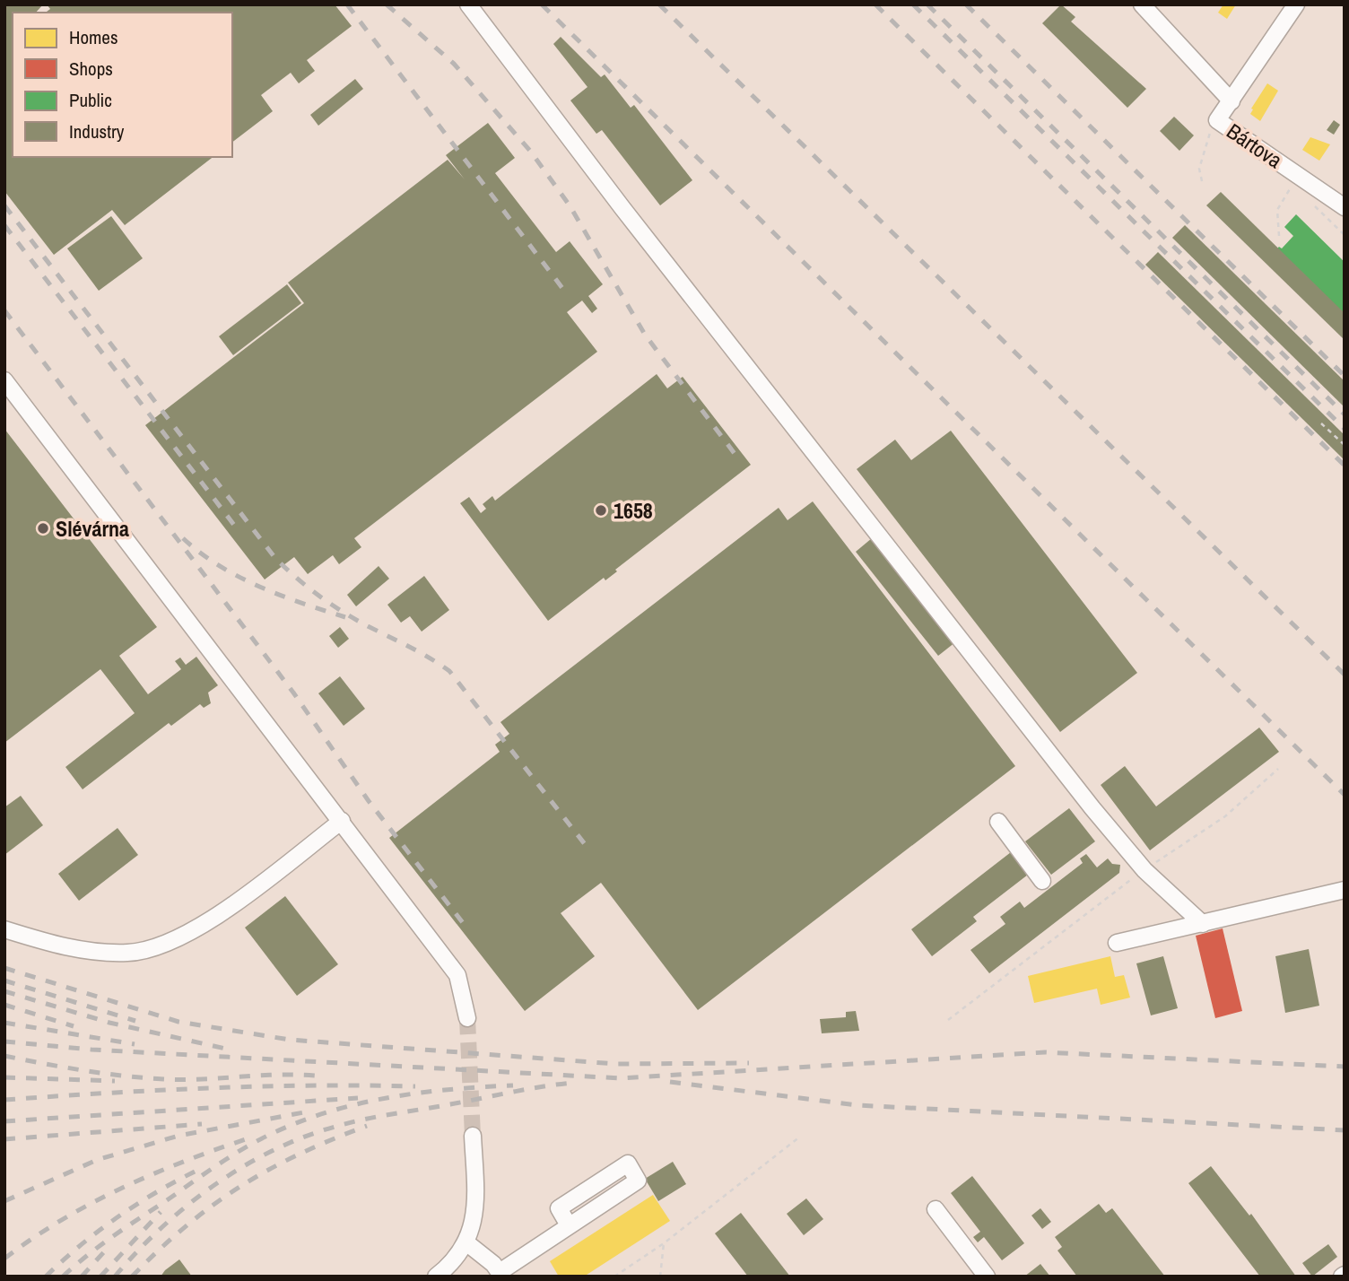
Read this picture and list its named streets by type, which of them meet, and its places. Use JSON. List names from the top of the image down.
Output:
{
  "streets": {
    "street": ["Bártova"]
  },
  "places": ["1658", "Slévárna"],
  "legend": [
    "Homes",
    "Shops",
    "Public",
    "Industry"
  ]
}
